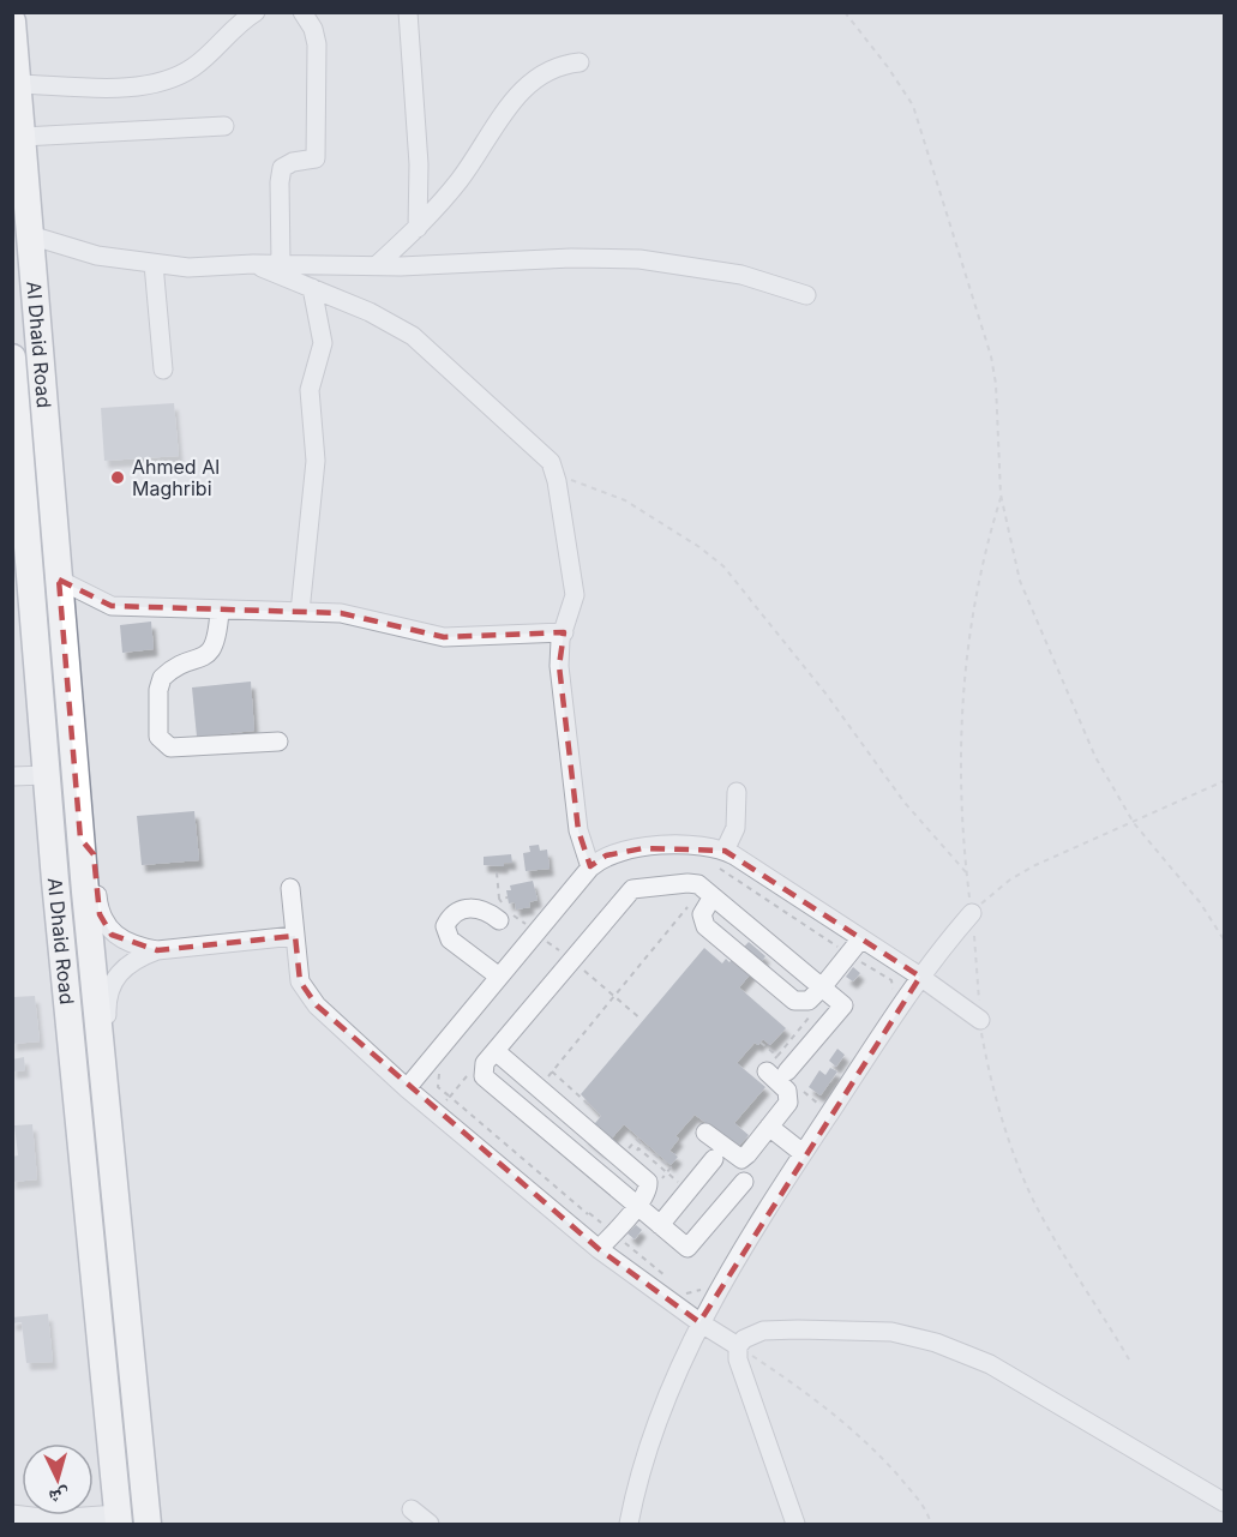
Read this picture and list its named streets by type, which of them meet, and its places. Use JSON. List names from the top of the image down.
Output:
{
  "streets": {
    "highway": ["Al Dhaid Road"]
  },
  "places": ["Ahmed Al Maghribi"],
  "north": "bottom"
}
